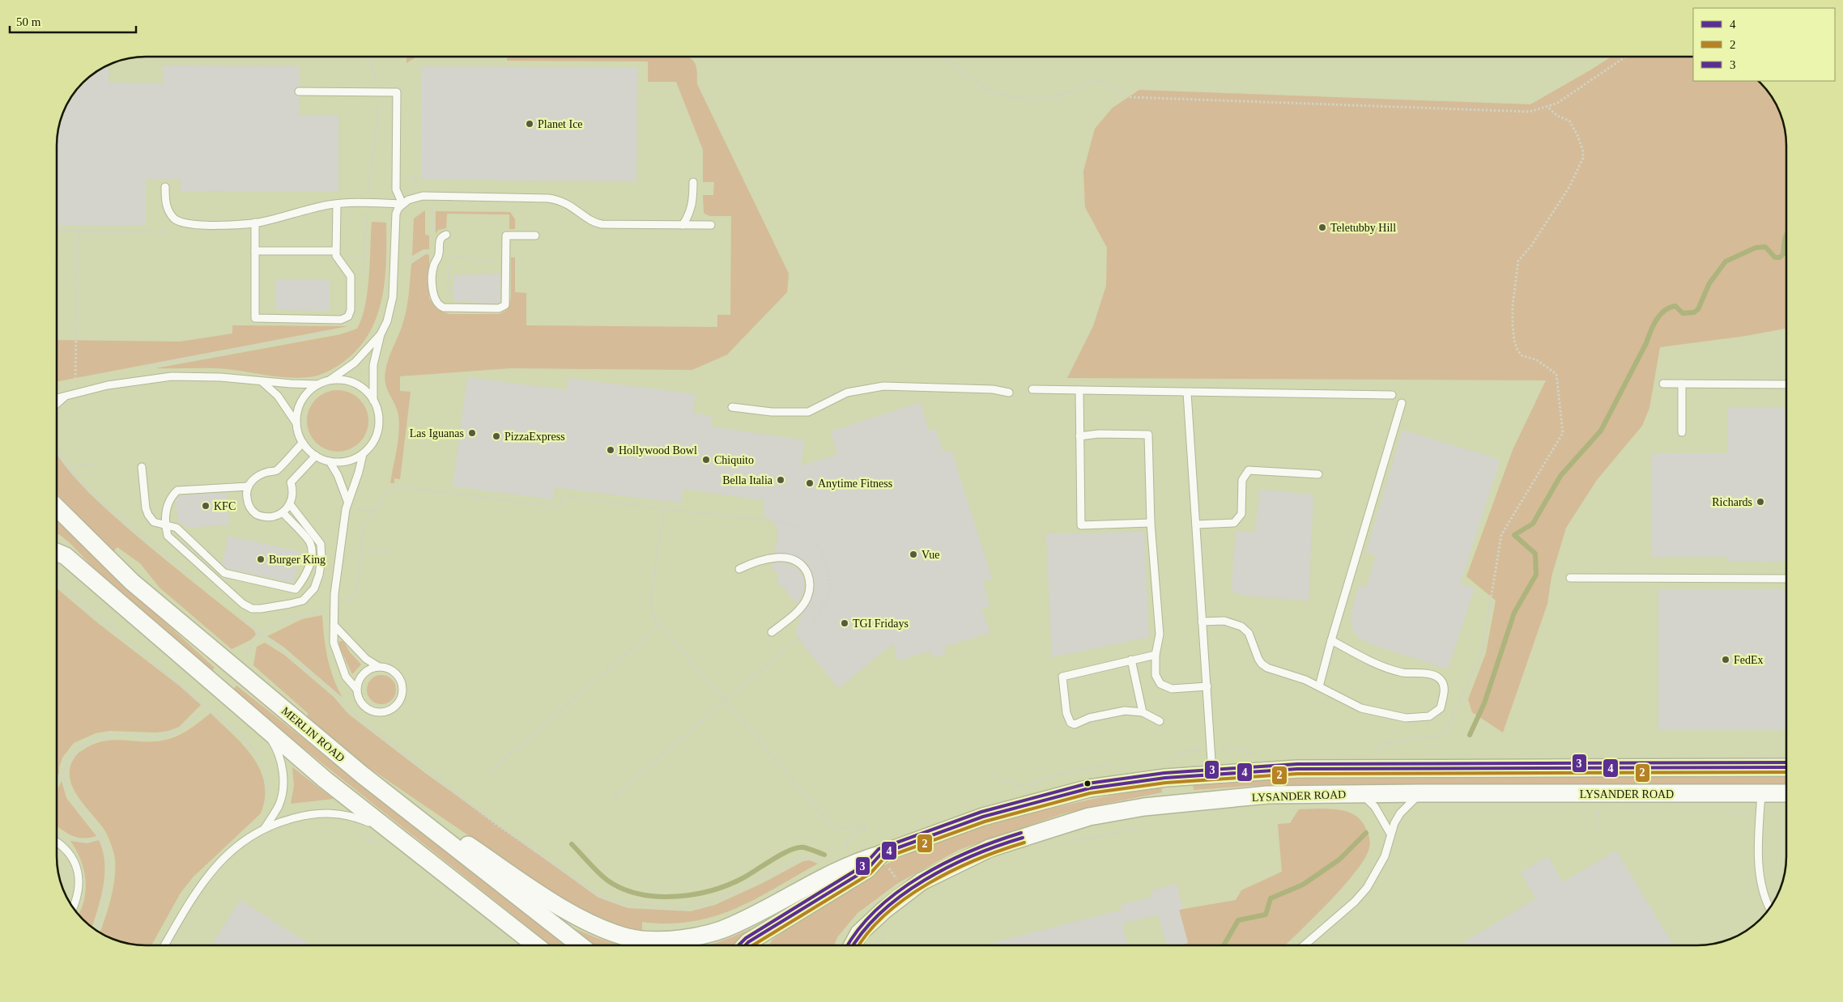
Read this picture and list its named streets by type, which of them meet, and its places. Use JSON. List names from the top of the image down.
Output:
{
  "streets": {
    "street": ["MERLIN ROAD", "LYSANDER ROAD"]
  },
  "places": [
    "Planet Ice",
    "Teletubby Hill",
    "Las Iguanas",
    "PizzaExpress",
    "Hollywood Bowl",
    "Chiquito",
    "Bella Italia",
    "Anytime Fitness",
    "Richards",
    "KFC",
    "Vue",
    "Burger King",
    "TGI Fridays",
    "FedEx"
  ],
  "lines": ["transit line 3", "transit line 4", "transit line 2"],
  "legend": ["4", "2", "3"],
  "scale_bar": "50 m"
}
